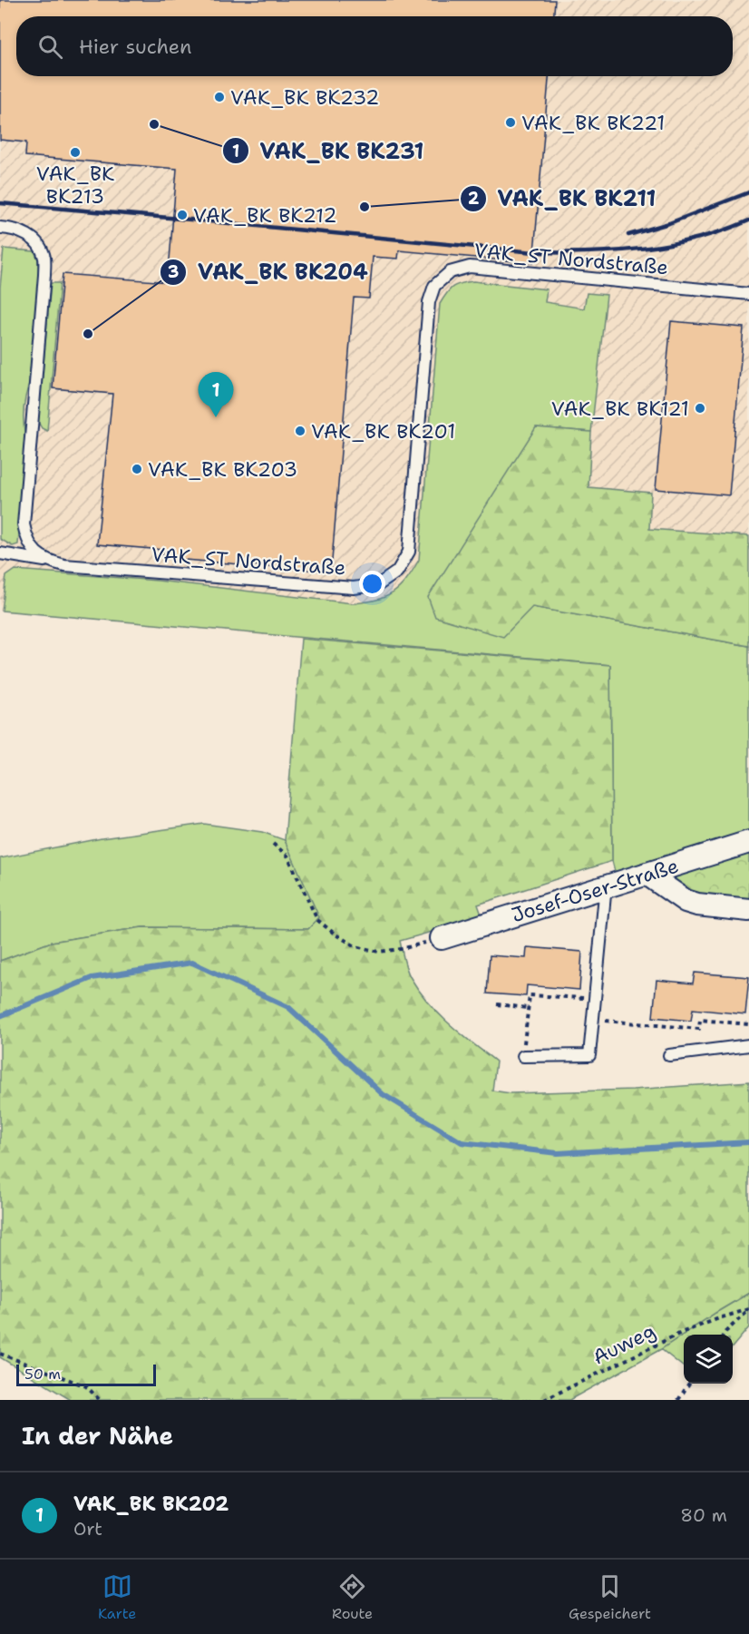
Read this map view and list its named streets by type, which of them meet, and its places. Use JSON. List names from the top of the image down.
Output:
{
  "streets": {
    "street": ["Josef-Oser-Straße"],
    "lane": ["VAK_ST Nordstraße"],
    "path": ["Auweg"]
  },
  "places": [
    "VAK_BK BK232",
    "VAK_BK BK221",
    "VAK_BK BK231",
    "VAK_BK BK213",
    "VAK_BK BK211",
    "VAK_BK BK212",
    "VAK_BK BK204",
    "VAK_BK BK121",
    "VAK_BK BK201",
    "VAK_BK BK203"
  ],
  "scale_bar": "50 m",
  "page": {
    "search": "Hier suchen",
    "pins": "1",
    "scale": "50 m",
    "heading": "In der Nähe",
    "list": [
      {
        "mark": "1",
        "name": "VAK_BK BK202",
        "note": "Ort",
        "value": "80 m"
      }
    ],
    "nav": ["Karte", "Route", "Gespeichert"]
  }
}
